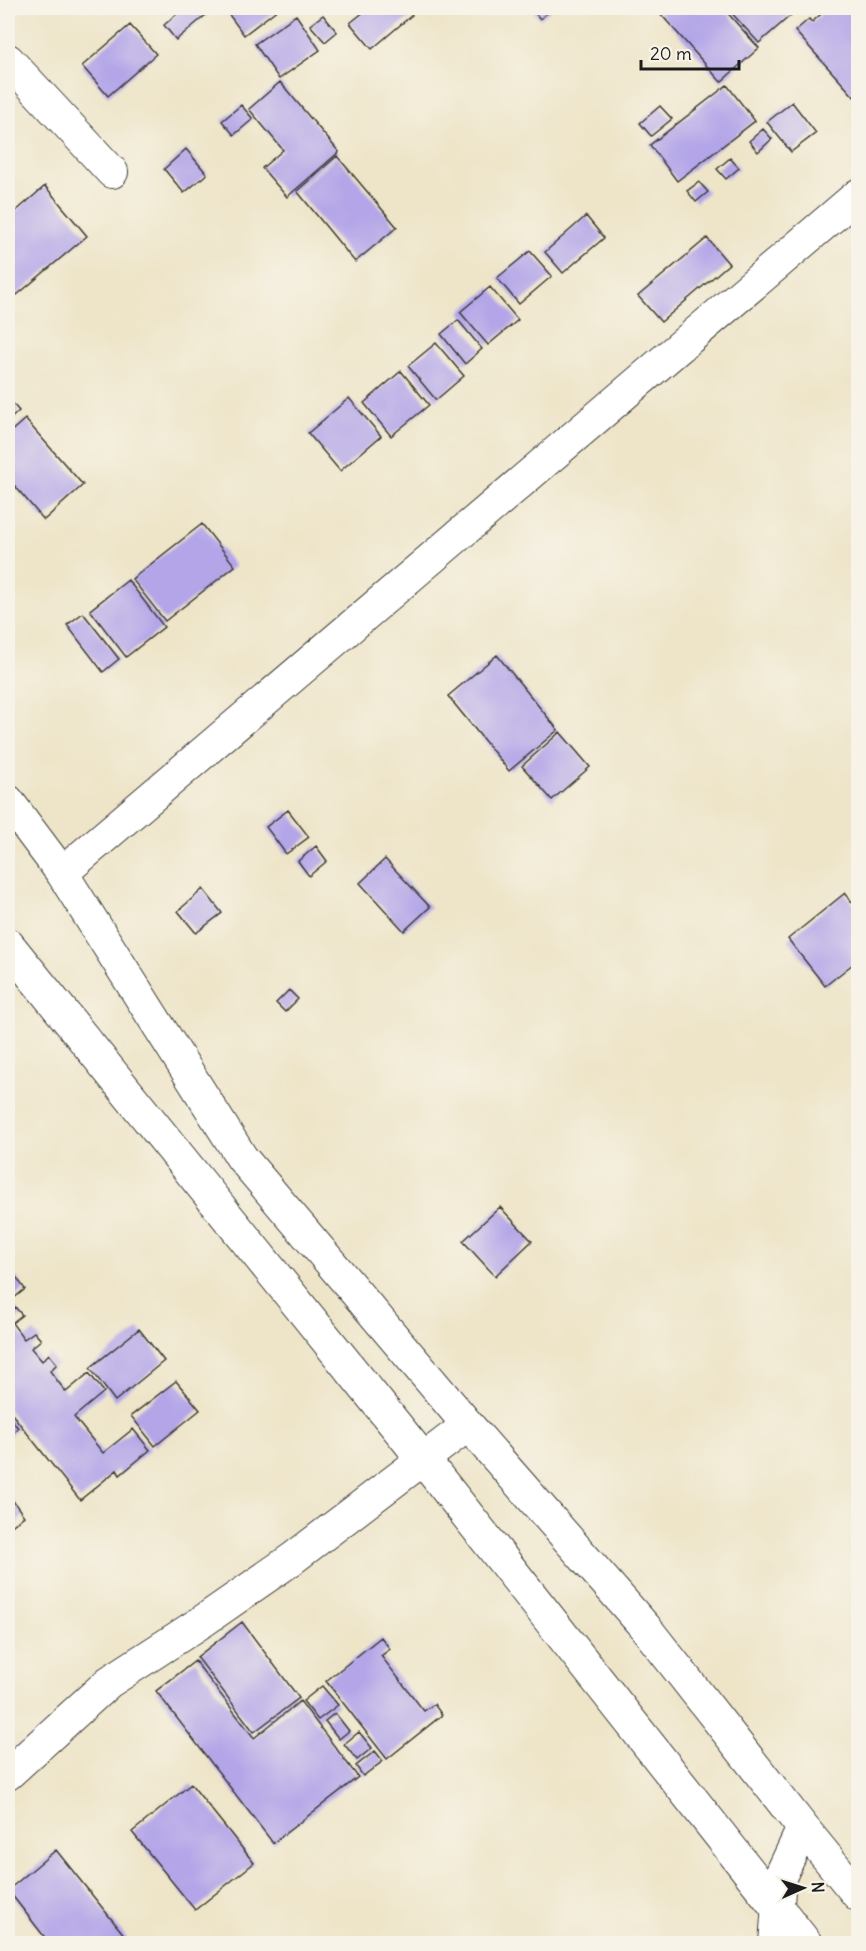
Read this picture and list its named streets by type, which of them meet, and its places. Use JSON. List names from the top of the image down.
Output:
{
  "scale_bar": "20 m",
  "north": "right"
}
